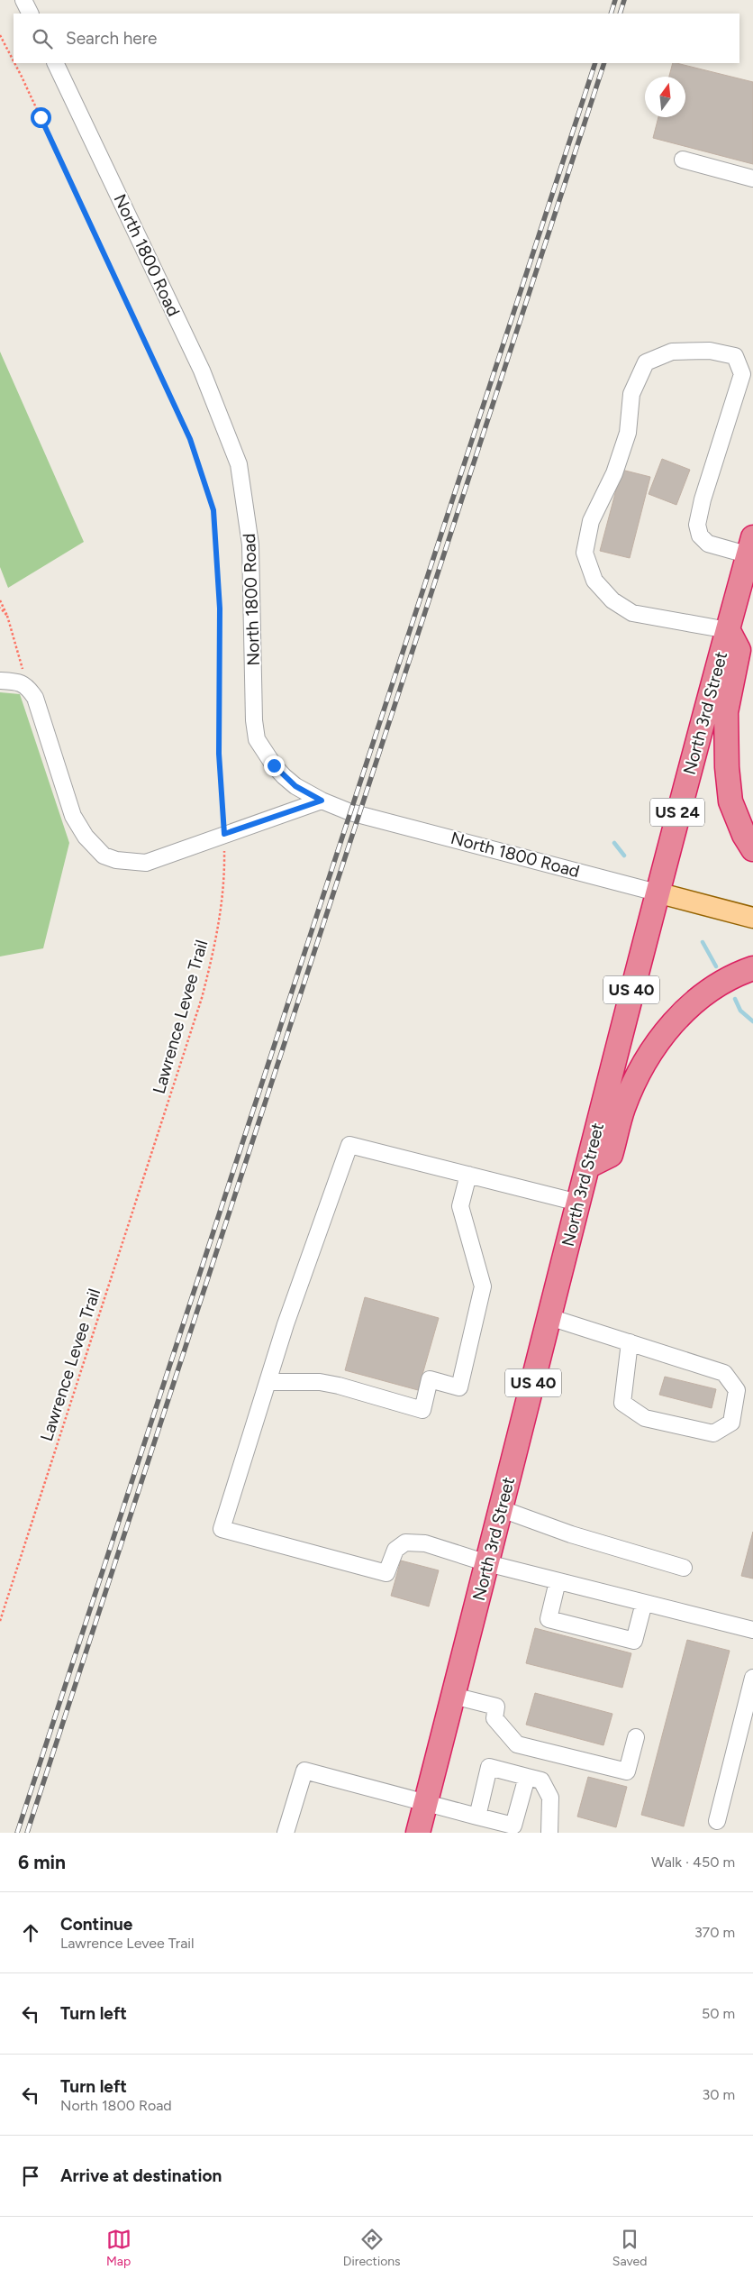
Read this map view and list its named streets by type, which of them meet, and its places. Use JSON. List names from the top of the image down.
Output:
{
  "streets": {
    "highway": ["North 3rd Street", "US 24", "US 40"],
    "street": ["North 1800 Road"],
    "path": ["Lawrence Levee Trail"]
  },
  "crossings": [
    ["North 1800 Road", "North 3rd Street"]
  ],
  "north": "top",
  "page": {
    "search": "Search here",
    "heading": ["6 min", "Walk · 450 m"],
    "list": [
      ["Continue", "Lawrence Levee Trail", "370 m"],
      ["Turn left", "50 m"],
      ["Turn left", "North 1800 Road", "30 m"],
      "Arrive at destination"
    ],
    "nav": ["Map", "Directions", "Saved"]
  }
}
